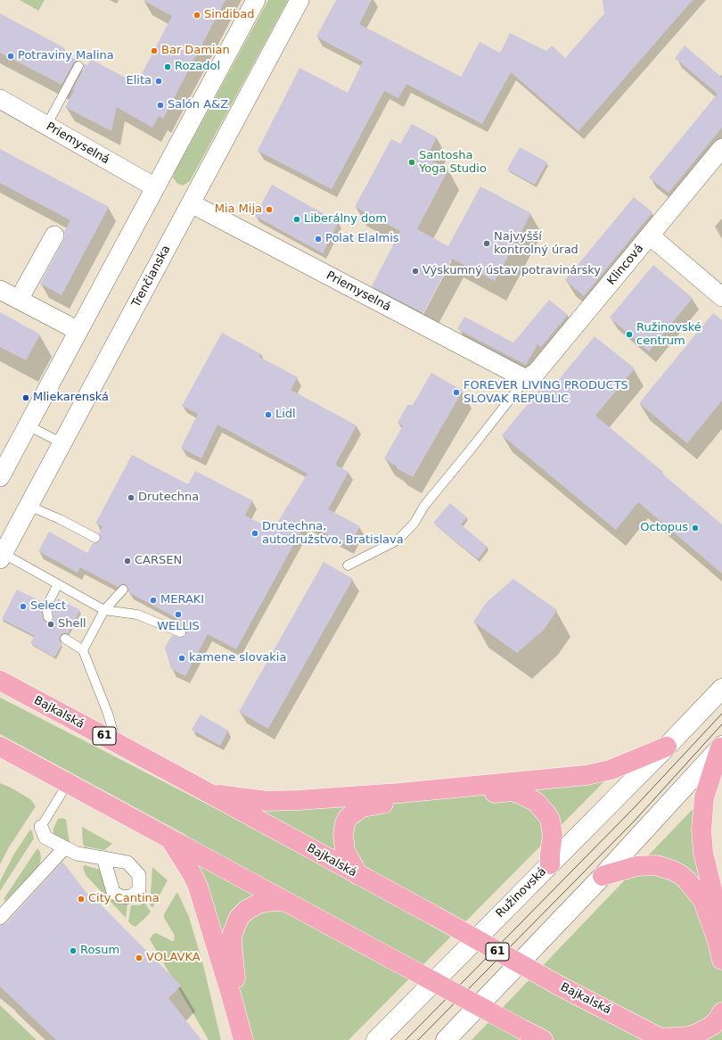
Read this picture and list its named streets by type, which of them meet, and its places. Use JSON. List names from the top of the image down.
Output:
{
  "streets": {
    "main road": ["Bajkalská", "61"],
    "street": [
      "Priemyselná",
      "Klincová",
      "Trenčianska",
      "Ružinovská"
    ]
  },
  "crossings": [
    ["Priemyselná", "Klincová"],
    ["Priemyselná", "Trenčianska"]
  ],
  "places": [
    "Sindibad",
    "Bar Damian",
    "Potraviny Malina",
    "Rozadol",
    "Elita",
    "Salón A&Z",
    "Santosha Yoga Studio",
    "Mia Mija",
    "Liberálny dom",
    "Polat Elalmis",
    "Najvyšší kontrolný úrad",
    "Výskumný ústav potravinársky",
    "Ružinovské centrum",
    "FOREVER LIVING PRODUCTS SLOVAK REPUBLIC",
    "Mliekarenská",
    "Lidl",
    "Drutechna",
    "Octopus",
    "Drutechna, autodružstvo, Bratislava",
    "CARSEN",
    "MERAKI",
    "Select",
    "WELLIS",
    "Shell",
    "kamene slovakia",
    "City Cantina",
    "Rosum",
    "VOLAVKA"
  ]
}
